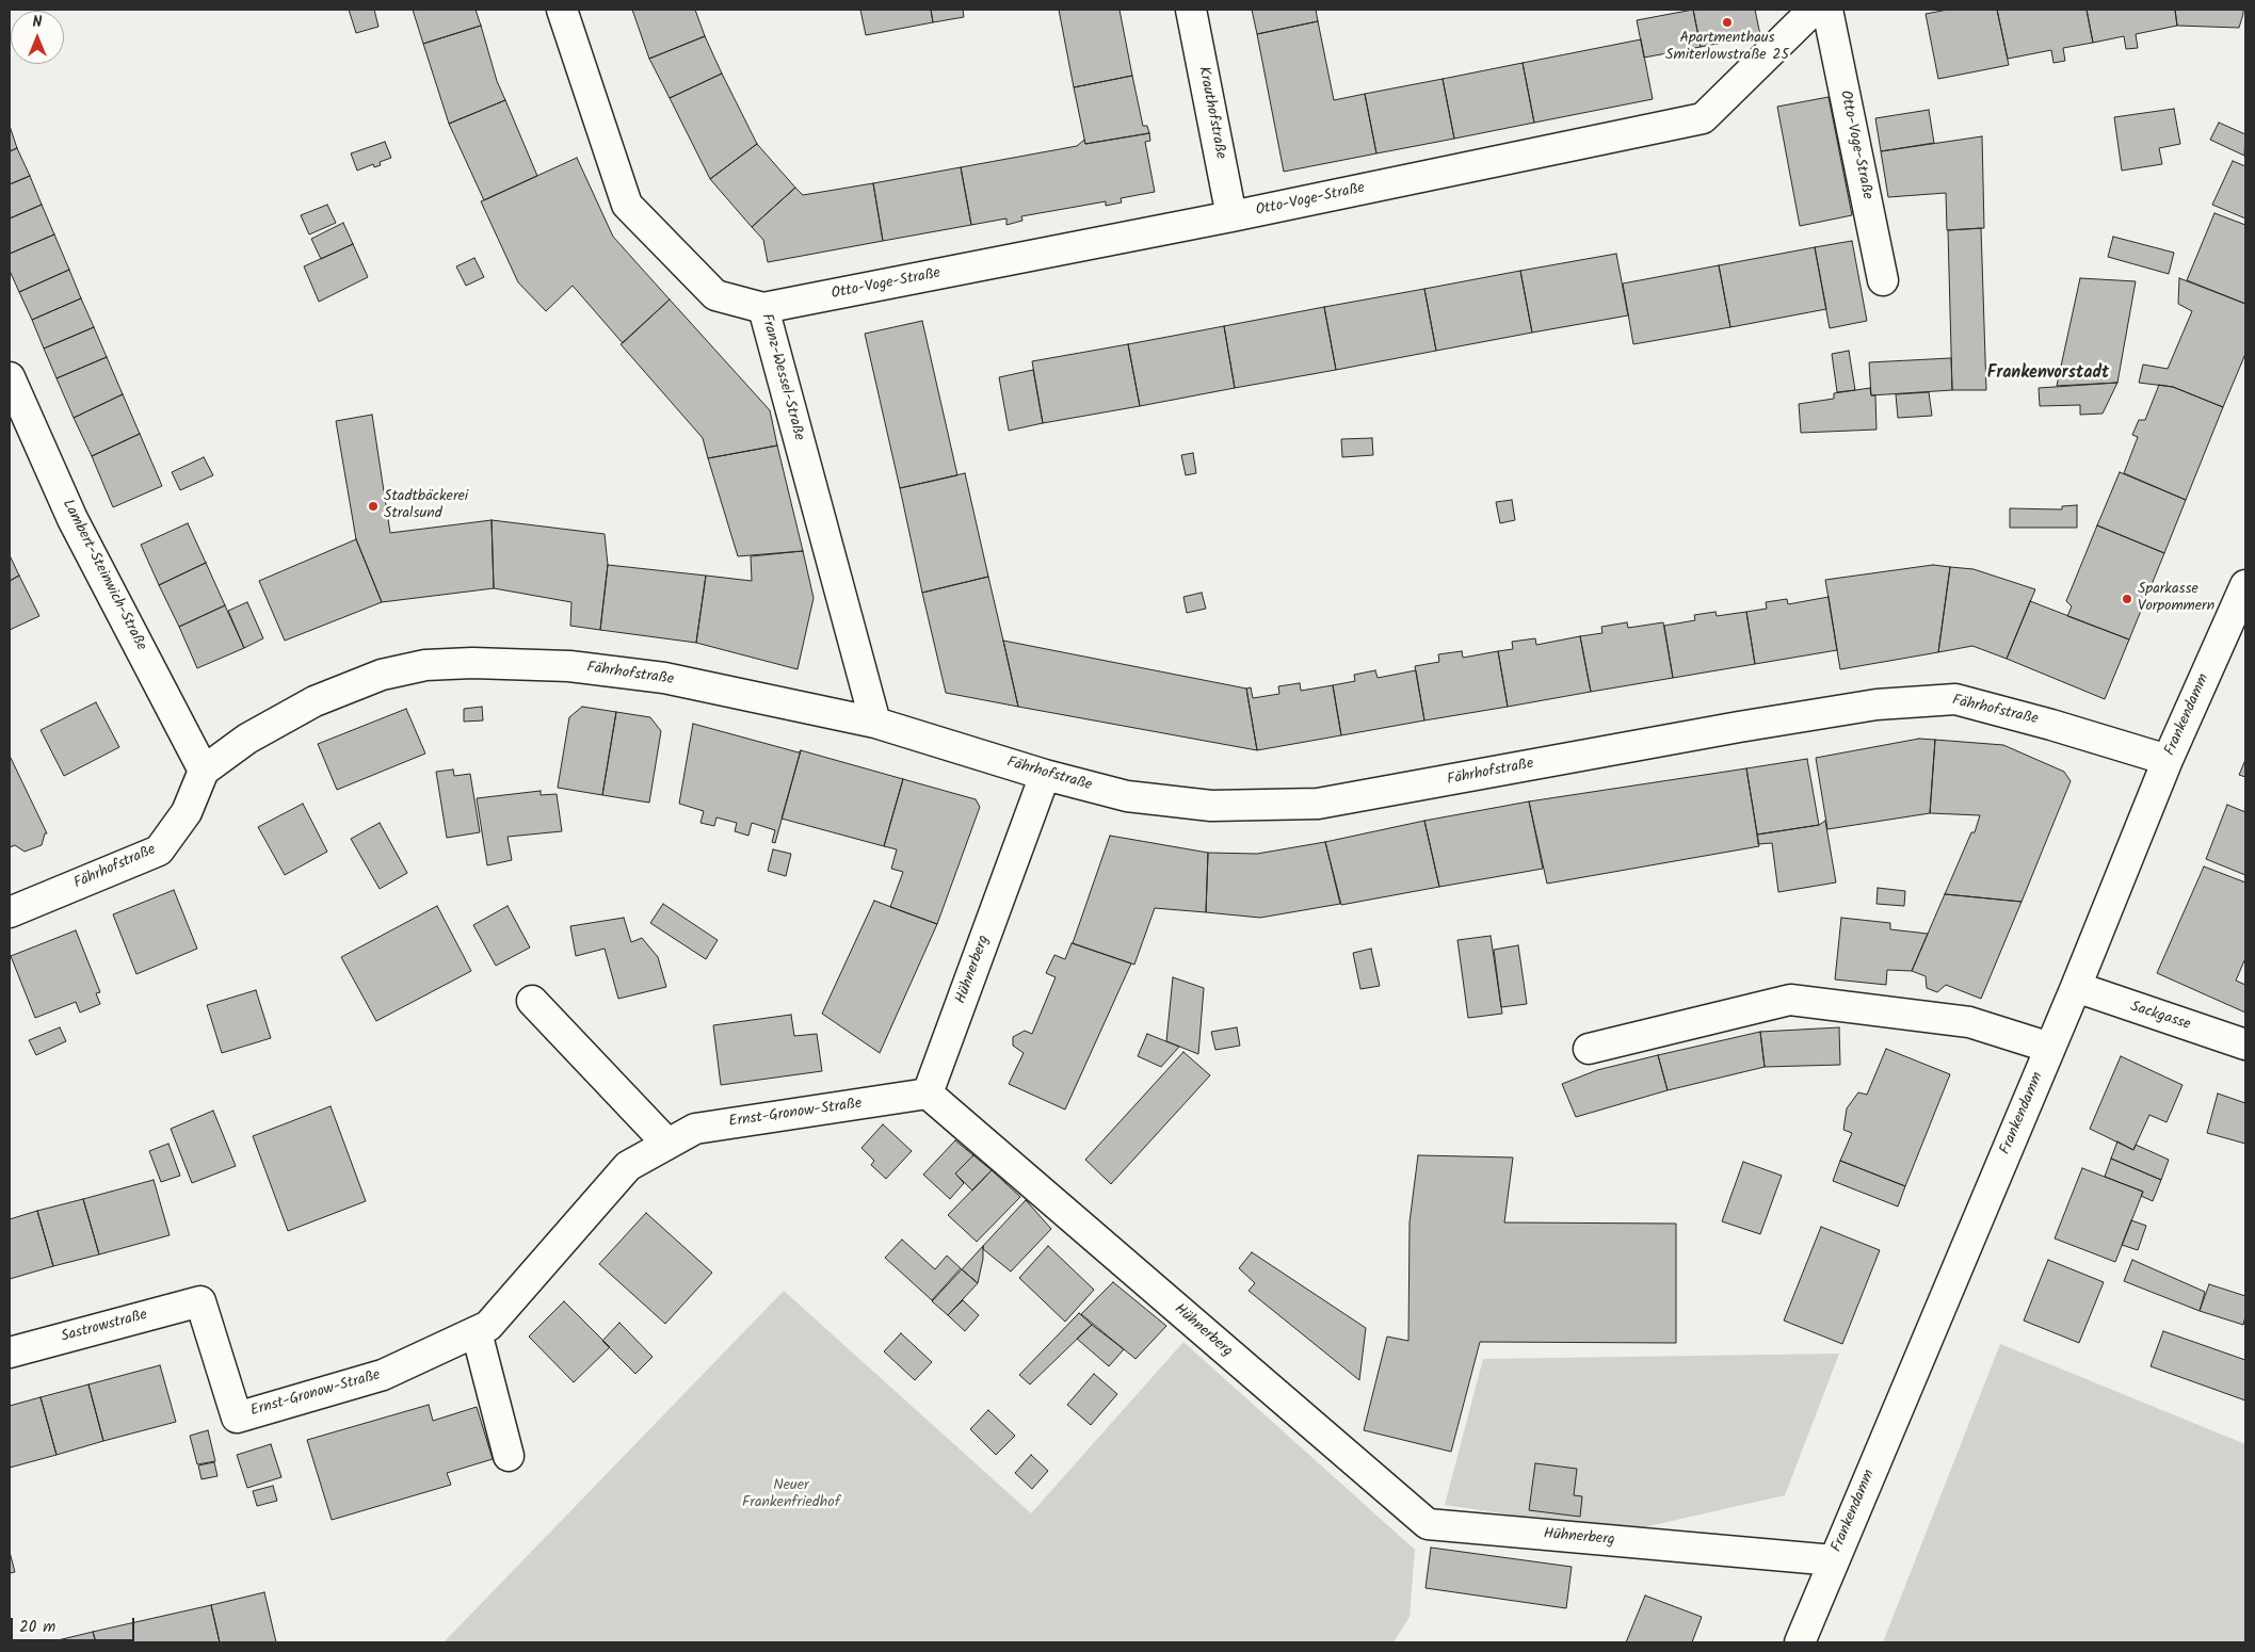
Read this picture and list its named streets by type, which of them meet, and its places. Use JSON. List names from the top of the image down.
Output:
{
  "streets": {
    "street": [
      "Krauthofstraße",
      "Otto-Voge-Straße",
      "Franz-Wessel-Straße",
      "Lambert-Steinwich-Straße",
      "Fährhofstraße",
      "Frankendamm",
      "Hühnerberg",
      "Sackgasse",
      "Ernst-Gronow-Straße",
      "Sastrowstraße"
    ]
  },
  "crossings": [
    ["Krauthofstraße", "Otto-Voge-Straße"],
    ["Otto-Voge-Straße", "Franz-Wessel-Straße"],
    ["Franz-Wessel-Straße", "Fährhofstraße"],
    ["Lambert-Steinwich-Straße", "Fährhofstraße"],
    ["Fährhofstraße", "Frankendamm"],
    ["Fährhofstraße", "Hühnerberg"],
    ["Frankendamm", "Hühnerberg"],
    ["Frankendamm", "Sackgasse"],
    ["Hühnerberg", "Ernst-Gronow-Straße"],
    ["Ernst-Gronow-Straße", "Sastrowstraße"]
  ],
  "districts": ["Frankenvorstadt"],
  "parks": ["Neuer Frankenfriedhof"],
  "places": ["Apartmenthaus Smiterlowstraße 25", "Stadtbäckerei Stralsund", "Sparkasse Vorpommern"],
  "scale_bar": "20 m",
  "north": "top"
}
